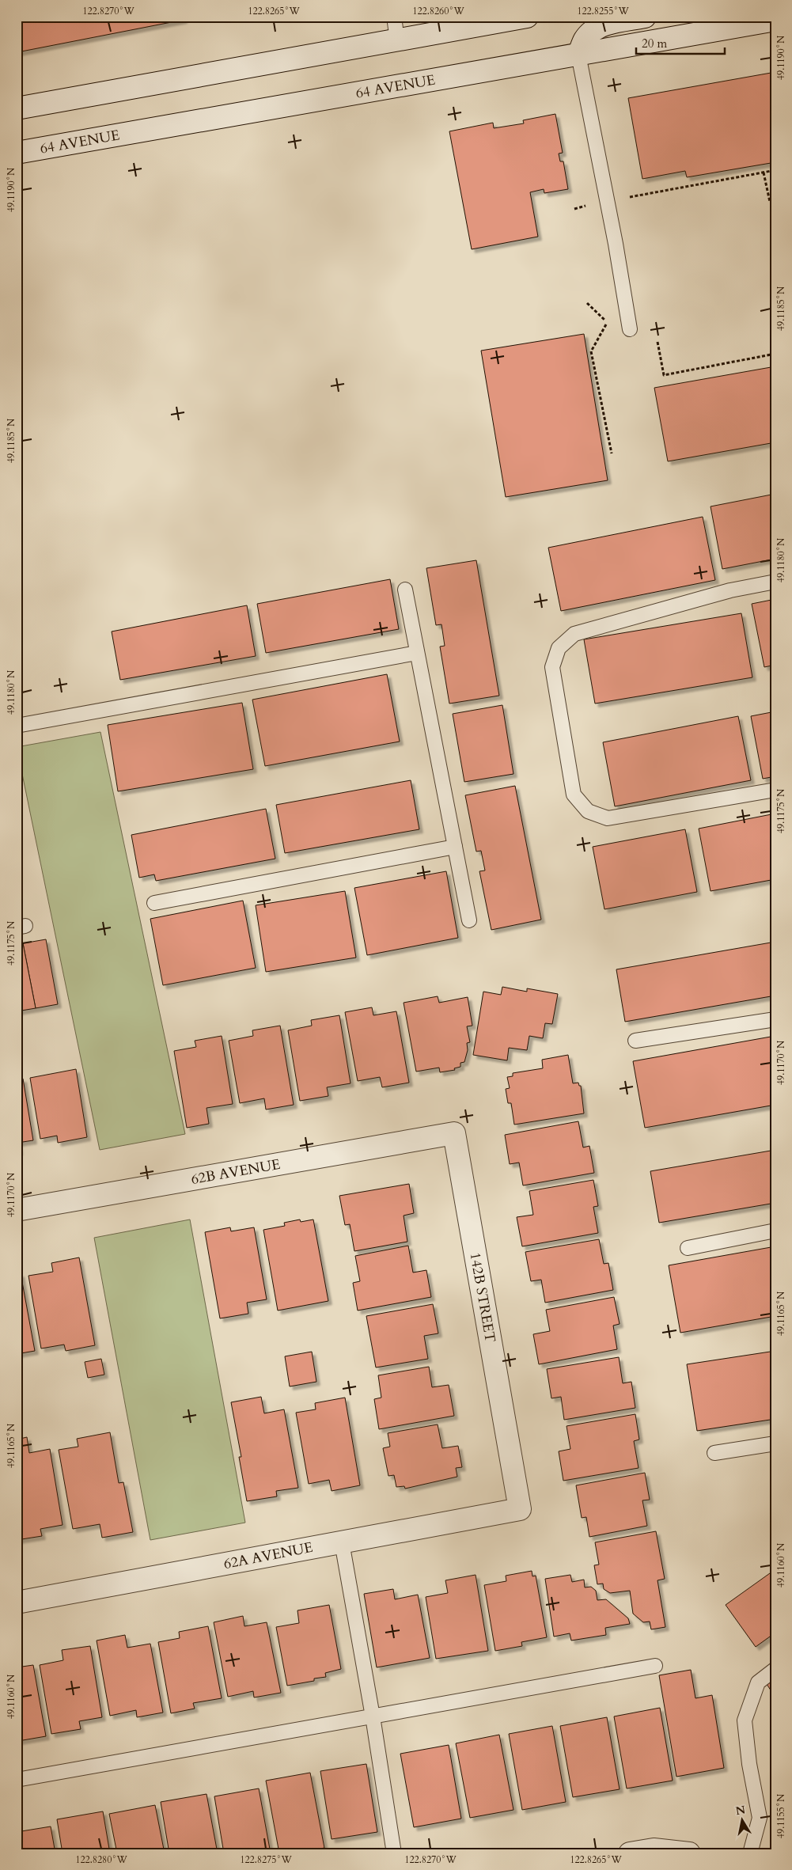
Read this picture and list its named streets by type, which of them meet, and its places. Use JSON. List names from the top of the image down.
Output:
{
  "streets": {
    "street": [
      "64 AVENUE",
      "62B AVENUE",
      "142B STREET",
      "62A AVENUE"
    ]
  },
  "crossings": [
    ["62B AVENUE", "142B STREET"],
    ["142B STREET", "62A AVENUE"]
  ],
  "scale_bar": "20 m",
  "north": "top",
  "coordinates": [
    "122.8270°W",
    "122.8265°W",
    "122.8260°W",
    "122.8255°W",
    "49.1190°N",
    "49.1185°N",
    "49.1180°N",
    "49.1175°N",
    "49.1170°N",
    "49.1165°N",
    "49.1160°N",
    "49.1155°N",
    "122.8280°W",
    "122.8275°W"
  ]
}
